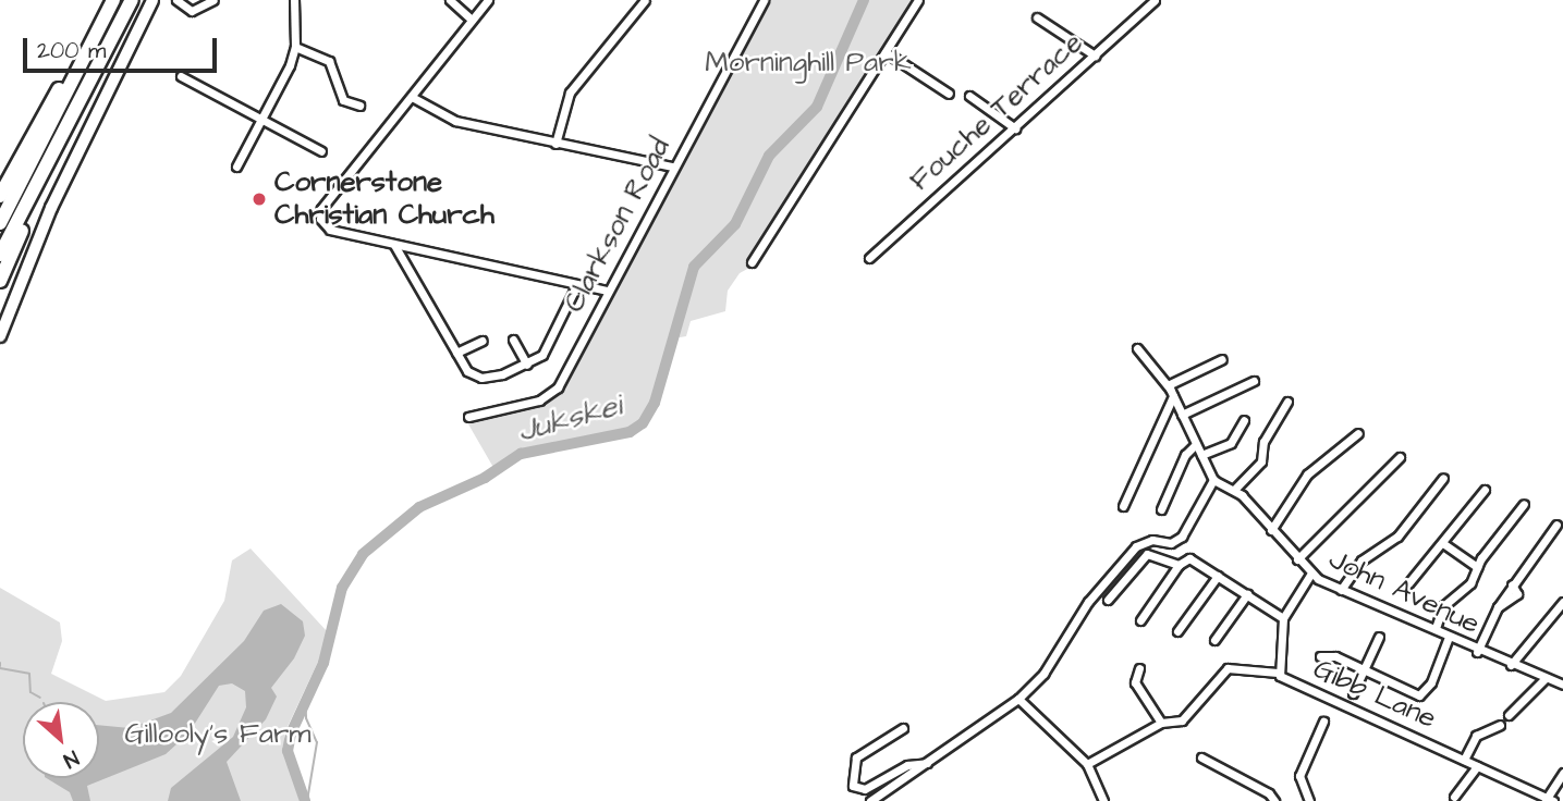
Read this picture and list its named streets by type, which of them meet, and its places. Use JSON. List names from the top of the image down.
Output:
{
  "streets": {
    "street": [
      "Fouche Terrace",
      "Clarkson Road",
      "John Avenue",
      "Gibb Lane"
    ]
  },
  "crossings": [
    ["John Avenue", "Gibb Lane"]
  ],
  "water": ["Jukskei"],
  "parks": ["Morninghill Park", "Gillooly's Farm"],
  "places": ["Cornerstone Christian Church"],
  "scale_bar": "200 m",
  "north": "bottom right"
}
